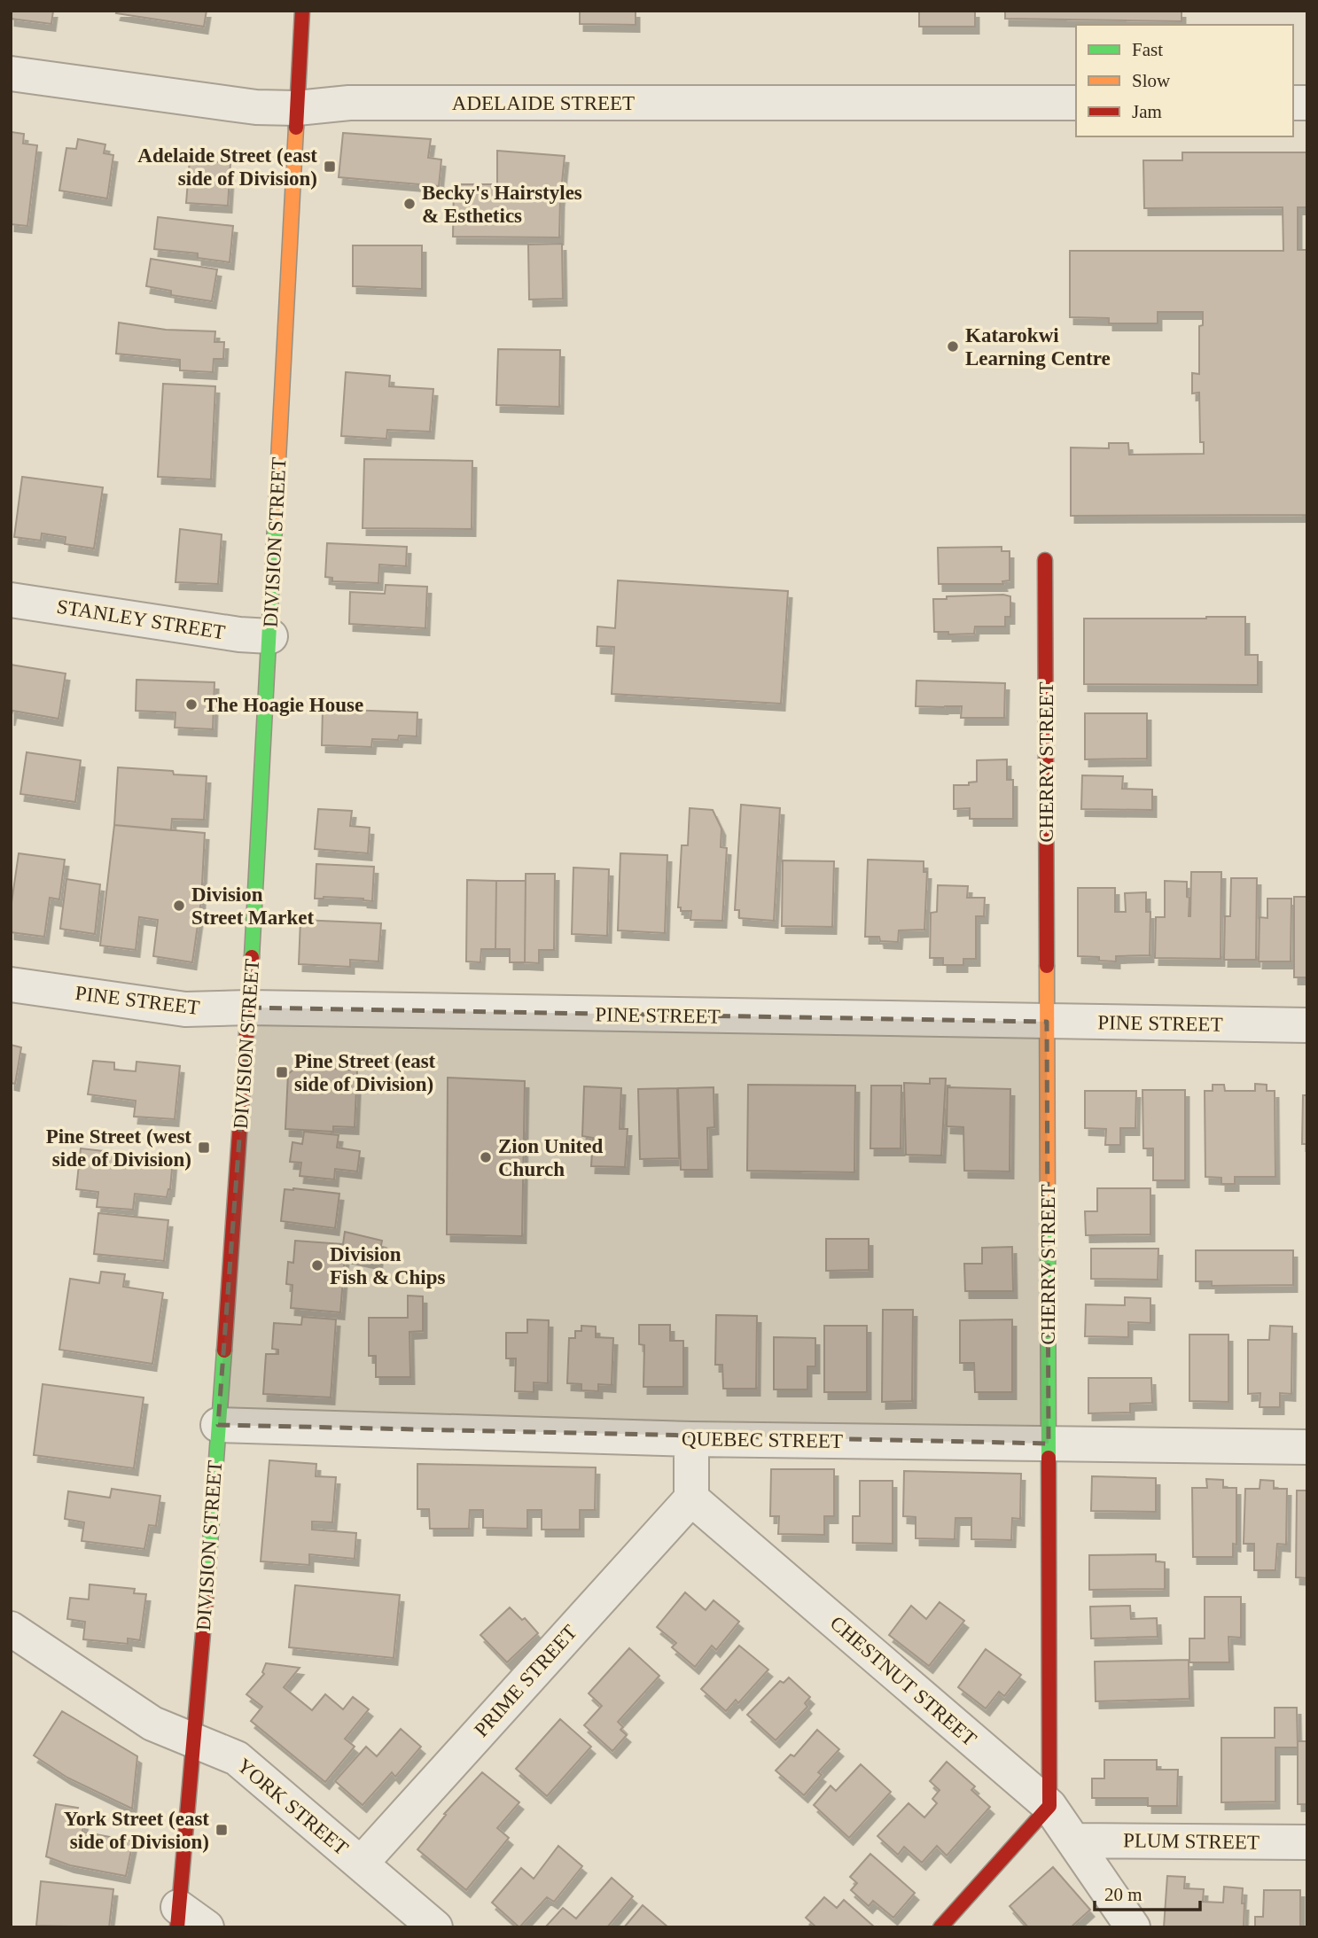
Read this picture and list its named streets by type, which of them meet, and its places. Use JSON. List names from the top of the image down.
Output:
{
  "streets": {
    "main road": ["DIVISION STREET", "CHERRY STREET"],
    "street": [
      "ADELAIDE STREET",
      "STANLEY STREET",
      "PINE STREET",
      "QUEBEC STREET",
      "PRIME STREET",
      "CHESTNUT STREET",
      "YORK STREET",
      "PLUM STREET"
    ]
  },
  "crossings": [
    ["ADELAIDE STREET", "DIVISION STREET"],
    ["DIVISION STREET", "STANLEY STREET"],
    ["DIVISION STREET", "PINE STREET"],
    ["DIVISION STREET", "QUEBEC STREET"],
    ["DIVISION STREET", "YORK STREET"],
    ["CHERRY STREET", "PINE STREET"],
    ["CHERRY STREET", "QUEBEC STREET"],
    ["CHERRY STREET", "CHESTNUT STREET"],
    ["PRIME STREET", "CHESTNUT STREET"],
    ["PRIME STREET", "YORK STREET"],
    ["CHESTNUT STREET", "PLUM STREET"]
  ],
  "places": {
    "transit": [
      "Adelaide Street (east side of Division)",
      "Pine Street (east side of Division)",
      "Pine Street (west side of Division)",
      "York Street (east side of Division)"
    ],
    "other": [
      "Becky's Hairstyles & Esthetics",
      "Katarokwi Learning Centre",
      "The Hoagie House",
      "Division Street Market",
      "Zion United Church",
      "Division Fish & Chips"
    ]
  },
  "legend": ["Fast", "Slow", "Jam"],
  "scale_bar": "20 m"
}
